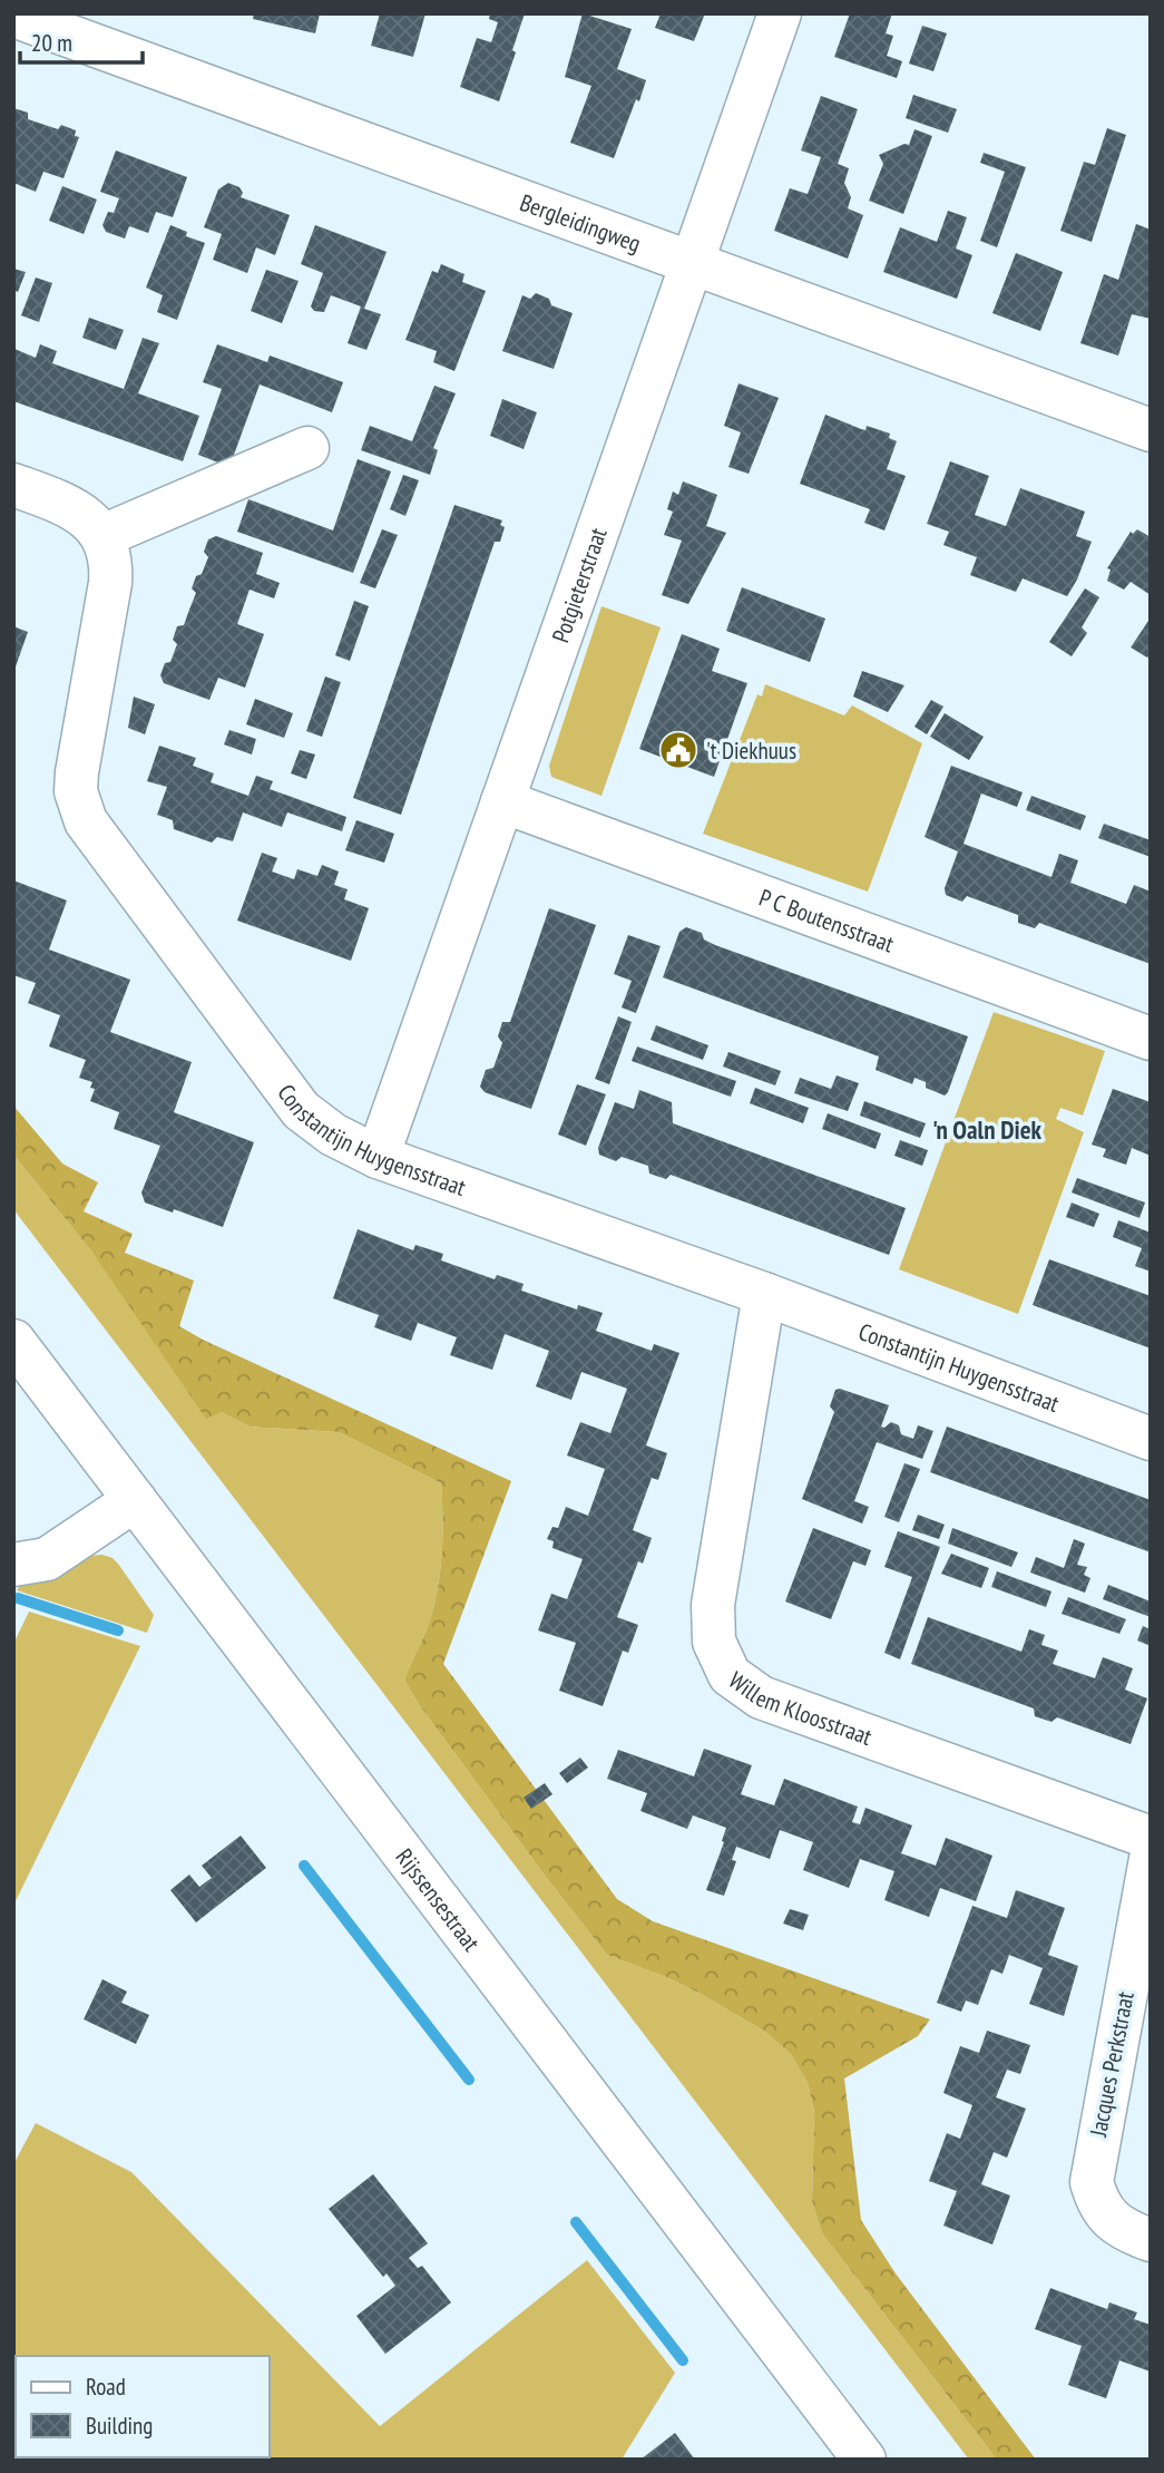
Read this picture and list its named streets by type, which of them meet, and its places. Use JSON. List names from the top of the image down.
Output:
{
  "streets": {
    "street": [
      "Bergleidingweg",
      "Potgieterstraat",
      "P C Boutensstraat",
      "Constantijn Huygensstraat",
      "Willem Kloosstraat",
      "Rijssensestraat",
      "Jacques Perkstraat"
    ]
  },
  "crossings": [
    ["Bergleidingweg", "Potgieterstraat"],
    ["Potgieterstraat", "P C Boutensstraat"],
    ["Potgieterstraat", "Constantijn Huygensstraat"],
    ["Constantijn Huygensstraat", "Willem Kloosstraat"]
  ],
  "districts": ["'n Oaln Diek"],
  "places": {
    "public building": ["'t Diekhuus"]
  },
  "legend": ["Road", "Building"],
  "scale_bar": "20 m"
}
